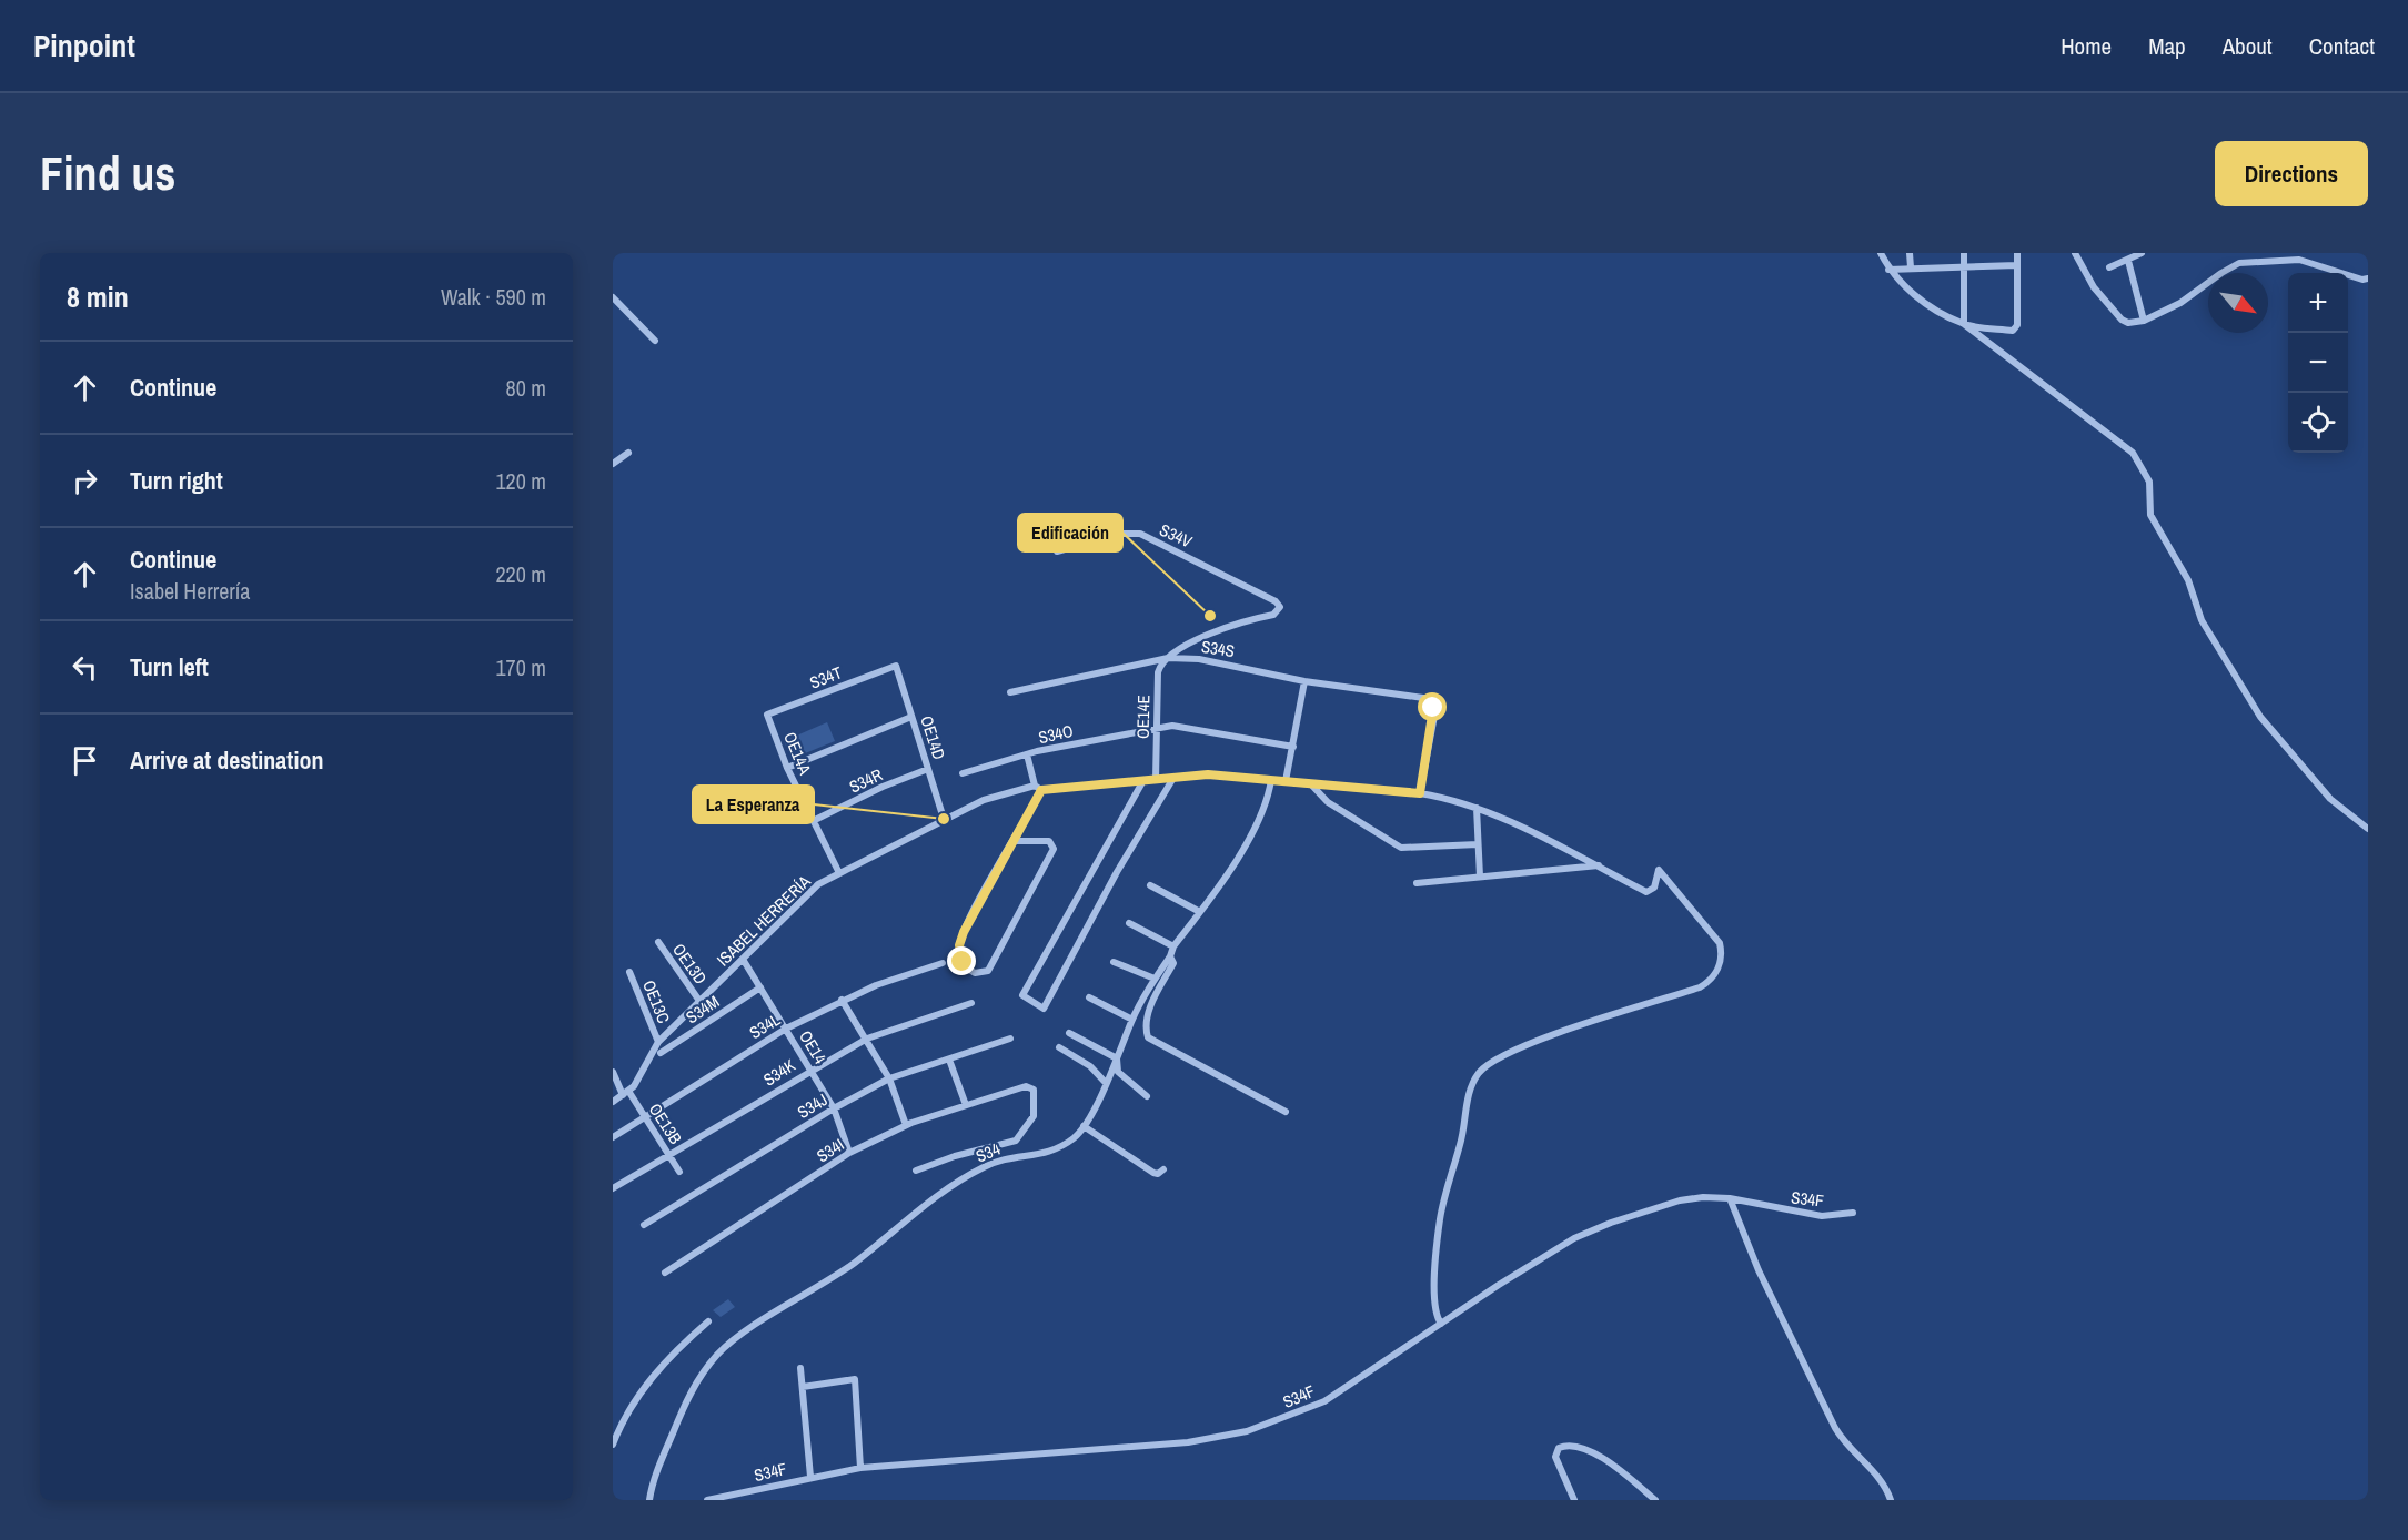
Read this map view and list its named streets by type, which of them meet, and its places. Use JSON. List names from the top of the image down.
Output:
{
  "streets": {
    "street": [
      "S34V",
      "S34S",
      "S34T",
      "OE14E",
      "S34O",
      "OE14D",
      "OE14A",
      "S34R",
      "ISABEL HERRERÍA",
      "OE13D",
      "OE13C",
      "S34M",
      "S34L",
      "OE14",
      "S34K",
      "S34J",
      "OE13B",
      "S34I",
      "S34",
      "S34F"
    ]
  },
  "crossings": [
    ["S34V", "S34S"],
    ["S34V", "OE14E"],
    ["S34S", "OE14E"],
    ["S34S", "ISABEL HERRERÍA"],
    ["S34T", "OE14D"],
    ["S34T", "OE14A"],
    ["OE14E", "S34O"],
    ["OE14E", "ISABEL HERRERÍA"],
    ["OE14D", "S34R"],
    ["OE14D", "ISABEL HERRERÍA"],
    ["OE14A", "S34R"],
    ["OE14A", "ISABEL HERRERÍA"],
    ["ISABEL HERRERÍA", "OE13D"],
    ["ISABEL HERRERÍA", "OE13C"],
    ["ISABEL HERRERÍA", "OE14"],
    ["ISABEL HERRERÍA", "OE13B"],
    ["ISABEL HERRERÍA", "S34"],
    ["ISABEL HERRERÍA", "S34F"],
    ["S34M", "OE14"],
    ["S34L", "OE14"],
    ["S34L", "OE13B"],
    ["OE14", "S34K"],
    ["OE14", "S34J"],
    ["OE14", "S34I"],
    ["S34K", "OE13B"]
  ],
  "places": ["Edificación", "La Esperanza"],
  "north": "bottom right",
  "page": {
    "header": "Pinpoint",
    "nav": [
      "Home",
      "Map",
      "About",
      "Contact"
    ],
    "buttons": "Directions",
    "title": "Find us",
    "heading": ["8 min", "Walk · 590 m"],
    "map_buttons": ["+", "−"],
    "list": [
      ["Continue", "80 m"],
      ["Turn right", "120 m"],
      ["Continue", "Isabel Herrería", "220 m"],
      ["Turn left", "170 m"],
      "Arrive at destination"
    ]
  }
}
